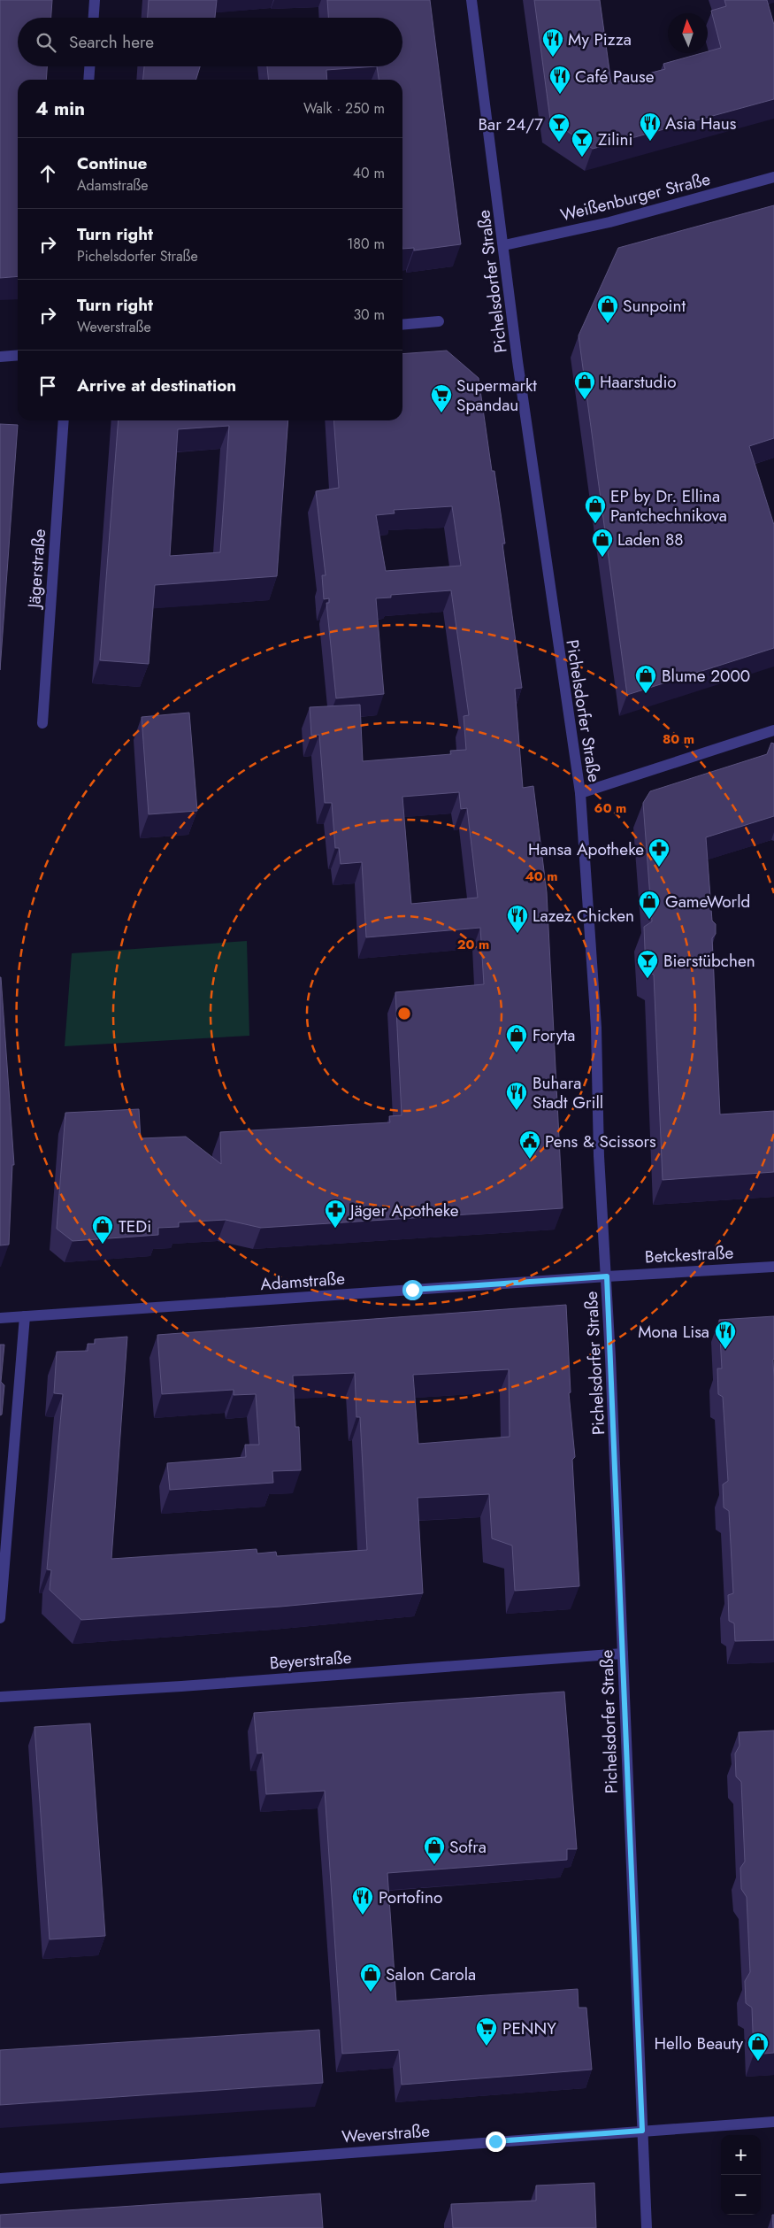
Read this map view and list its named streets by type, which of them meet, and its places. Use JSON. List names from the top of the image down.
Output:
{
  "streets": {
    "street": [
      "Weißenburger Straße",
      "Pichelsdorfer Straße",
      "Jägerstraße",
      "Betckestraße",
      "Adamstraße",
      "Beyerstraße",
      "Weverstraße"
    ]
  },
  "crossings": [
    ["Weißenburger Straße", "Pichelsdorfer Straße"],
    ["Pichelsdorfer Straße", "Betckestraße"],
    ["Pichelsdorfer Straße", "Adamstraße"],
    ["Pichelsdorfer Straße", "Beyerstraße"],
    ["Pichelsdorfer Straße", "Weverstraße"],
    ["Betckestraße", "Adamstraße"]
  ],
  "places": {
    "restaurant": [
      "My Pizza",
      "Café Pause",
      "Asia Haus",
      "Lazez Chicken",
      "Buhara Stadt Grill",
      "Mona Lisa",
      "Portofino"
    ],
    "bar": ["Bar 24/7", "Zilini", "Bierstübchen"],
    "shop": [
      "Sunpoint",
      "Haarstudio",
      "EP by Dr. Ellina Pantchechnikova",
      "Laden 88",
      "Blume 2000",
      "GameWorld",
      "Foryta",
      "TEDi",
      "Sofra",
      "Salon Carola",
      "Hello Beauty"
    ],
    "supermarket": ["Supermarkt Spandau", "PENNY"],
    "pharmacy": ["Hansa Apotheke", "Jäger Apotheke"],
    "public building": ["Pens & Scissors"]
  },
  "north": "top",
  "page": {
    "search": "Search here",
    "heading": ["4 min", "Walk · 250 m"],
    "list": [
      ["Continue", "Adamstraße", "40 m"],
      ["Turn right", "Pichelsdorfer Straße", "180 m"],
      ["Turn right", "Weverstraße", "30 m"],
      "Arrive at destination"
    ],
    "map_buttons": ["+", "−"]
  },
  "rings": [
    "80 m",
    "60 m",
    "40 m",
    "20 m"
  ]
}
